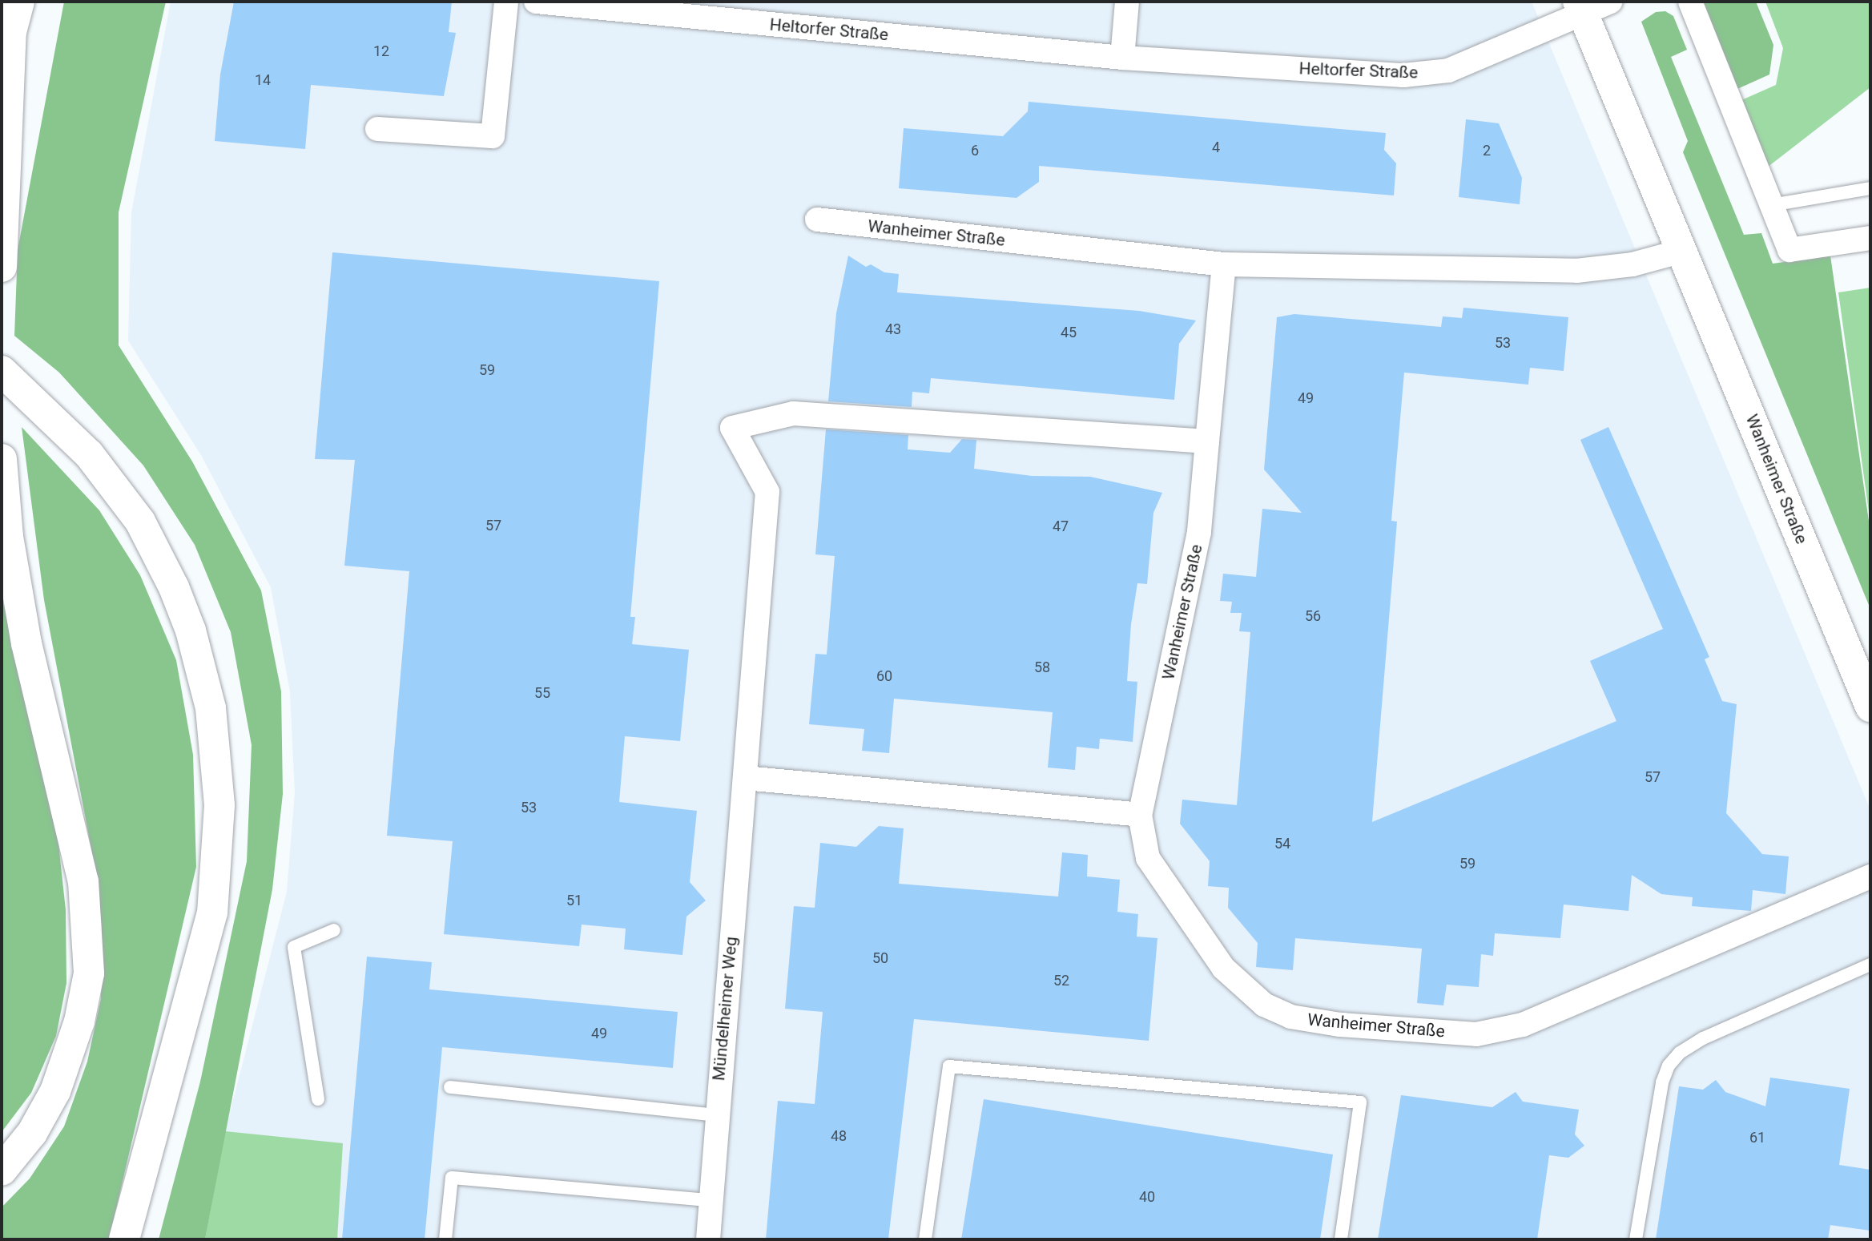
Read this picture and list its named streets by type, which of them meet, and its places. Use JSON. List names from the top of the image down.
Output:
{
  "streets": {
    "main road": ["Wanheimer Straße"],
    "street": ["Heltorfer Straße", "Mündelheimer Weg"]
  },
  "crossings": [
    ["Heltorfer Straße", "Wanheimer Straße"],
    ["Wanheimer Straße", "Mündelheimer Weg"]
  ],
  "house_numbers": [
    "12",
    "14",
    "4",
    "6",
    "2",
    "43",
    "45",
    "53",
    "59",
    "49",
    "57",
    "47",
    "56",
    "58",
    "60",
    "55",
    "57",
    "53",
    "54",
    "59",
    "51",
    "50",
    "52",
    "49",
    "48",
    "61",
    "40"
  ]
}
